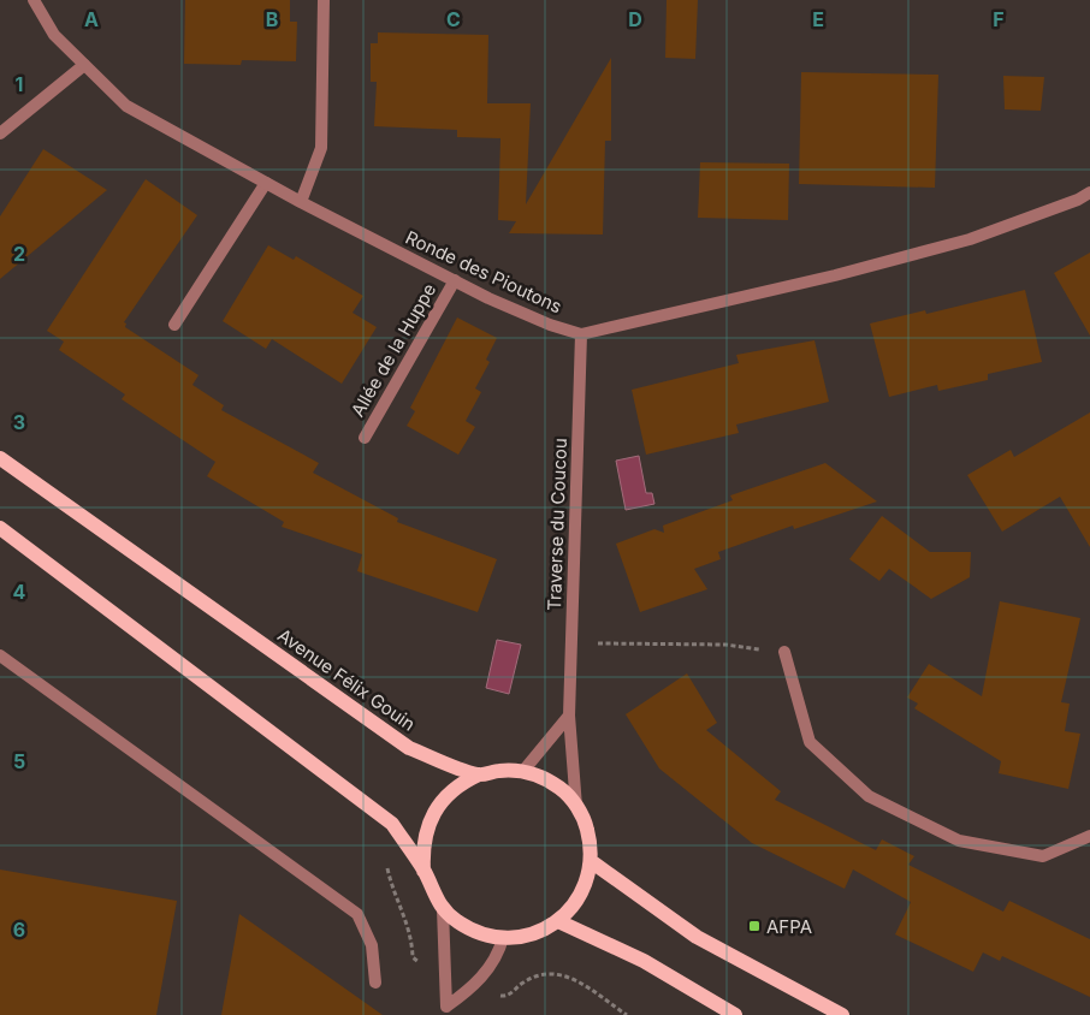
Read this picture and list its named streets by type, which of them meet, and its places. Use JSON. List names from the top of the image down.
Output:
{
  "streets": {
    "main road": ["Avenue Félix Gouin"],
    "street": ["Ronde des Pioutons", "Allée de la Huppe", "Traverse du Coucou"]
  },
  "crossings": [
    ["Ronde des Pioutons", "Allée de la Huppe"],
    ["Ronde des Pioutons", "Traverse du Coucou"],
    ["Traverse du Coucou", "Avenue Félix Gouin"]
  ],
  "places": {
    "transit": ["AFPA"]
  },
  "grid": {
    "columns": [
      "A",
      "B",
      "C",
      "D",
      "E",
      "F"
    ],
    "rows": [
      "1",
      "2",
      "3",
      "4",
      "5",
      "6"
    ]
  }
}
